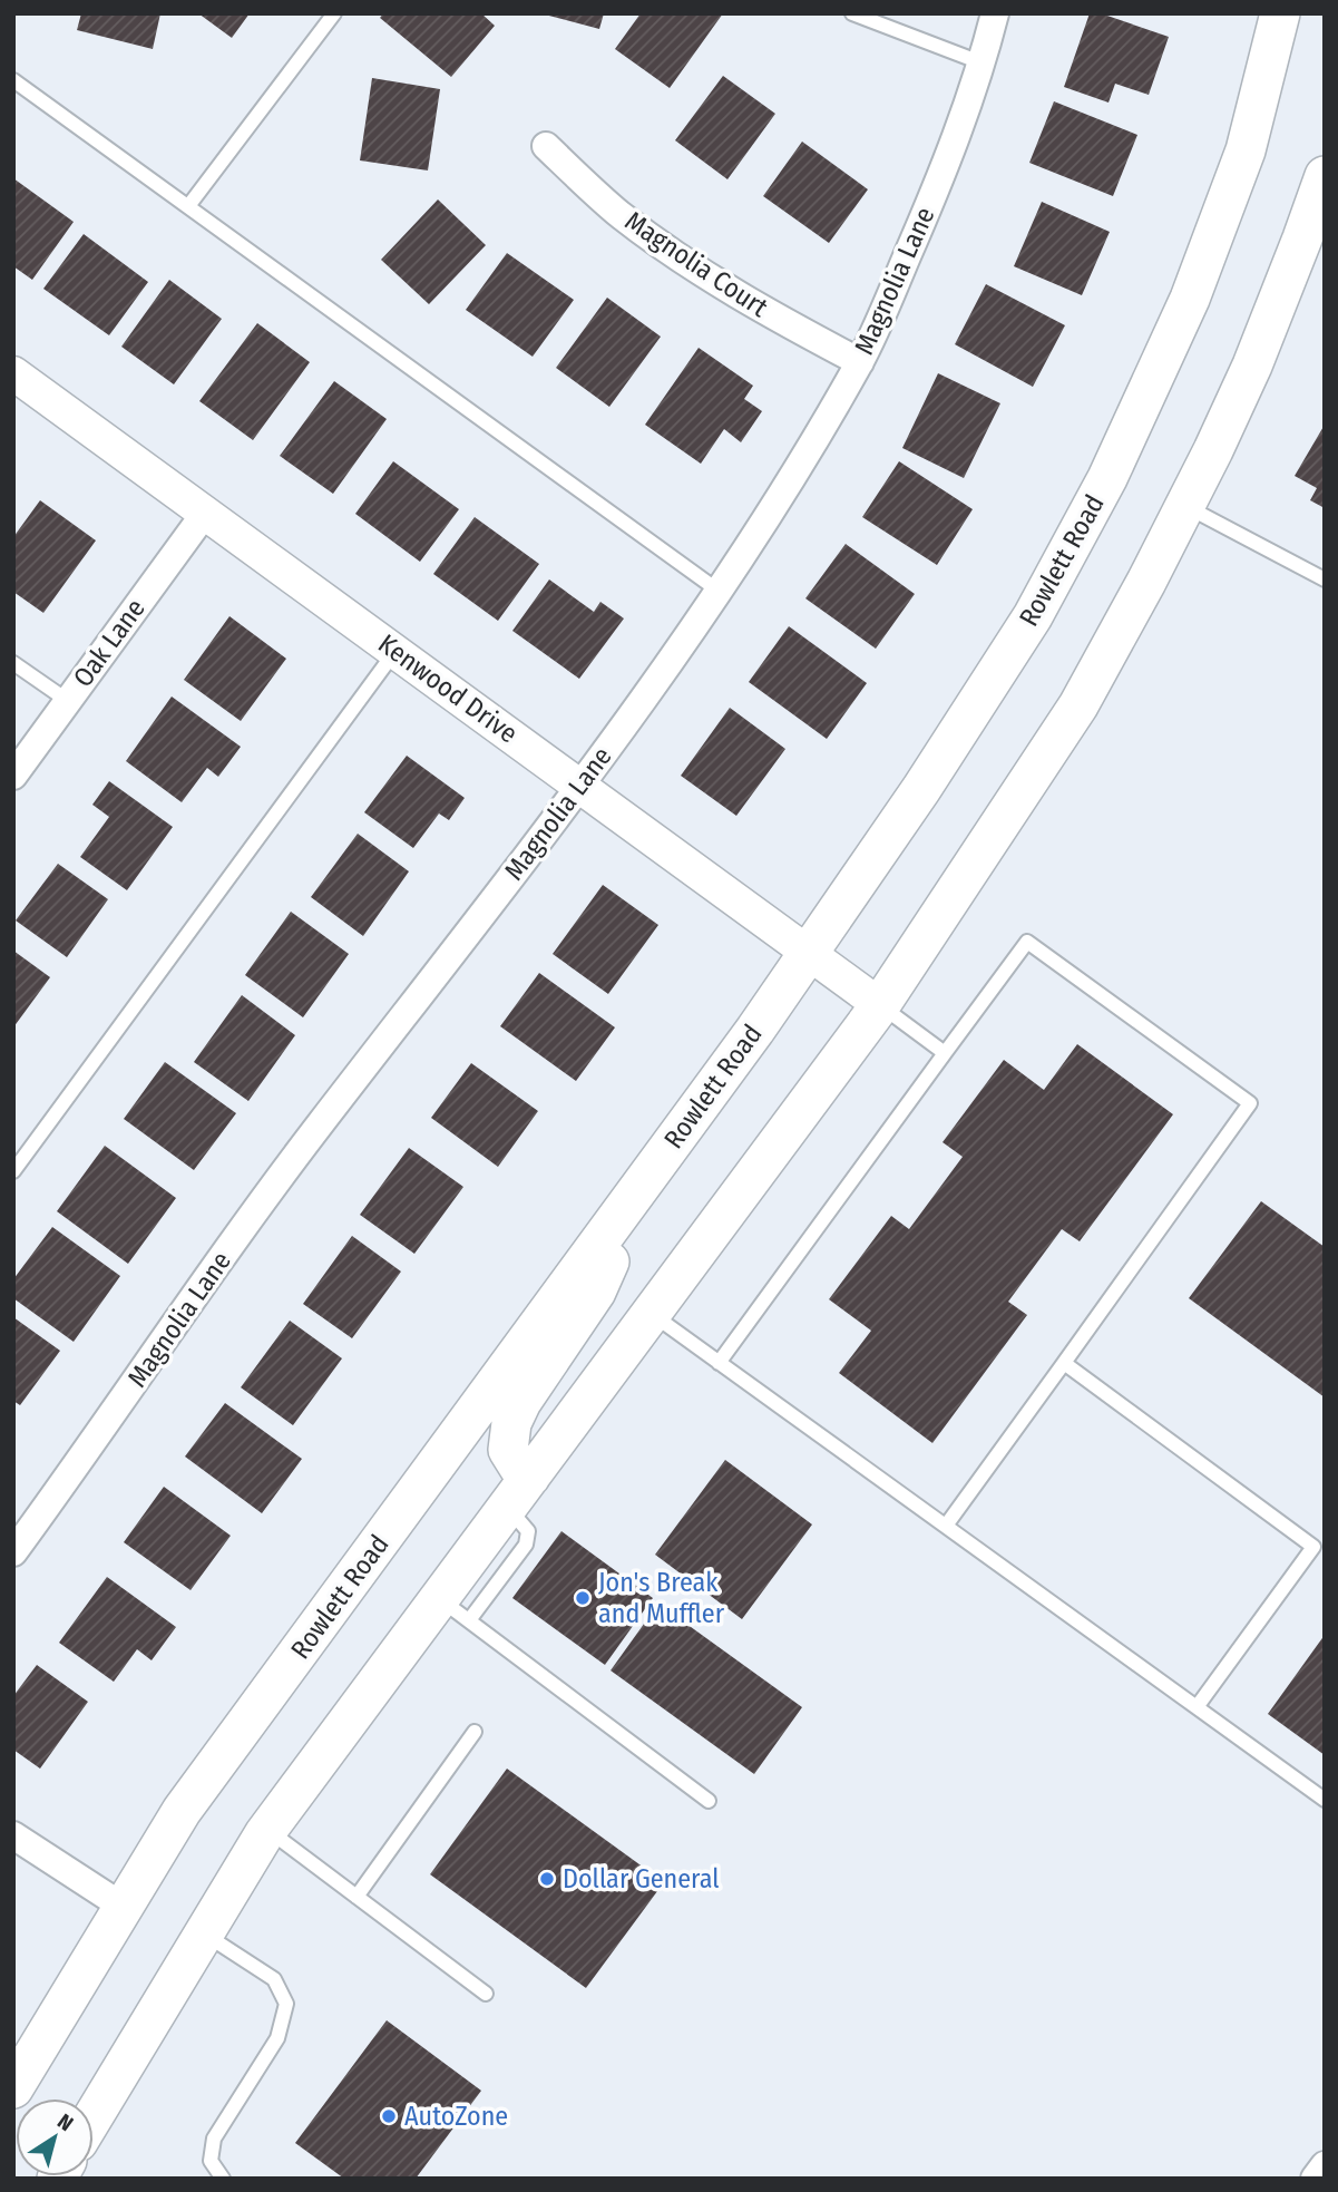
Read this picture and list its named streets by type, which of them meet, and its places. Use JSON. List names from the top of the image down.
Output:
{
  "streets": {
    "main road": ["Rowlett Road"],
    "street": [
      "Magnolia Court",
      "Magnolia Lane",
      "Oak Lane",
      "Kenwood Drive"
    ]
  },
  "crossings": [
    ["Magnolia Court", "Magnolia Lane"],
    ["Magnolia Lane", "Kenwood Drive"],
    ["Rowlett Road", "Kenwood Drive"],
    ["Oak Lane", "Kenwood Drive"]
  ],
  "places": ["Jon's Break and Muffler", "Dollar General", "AutoZone"],
  "north": "top right"
}
